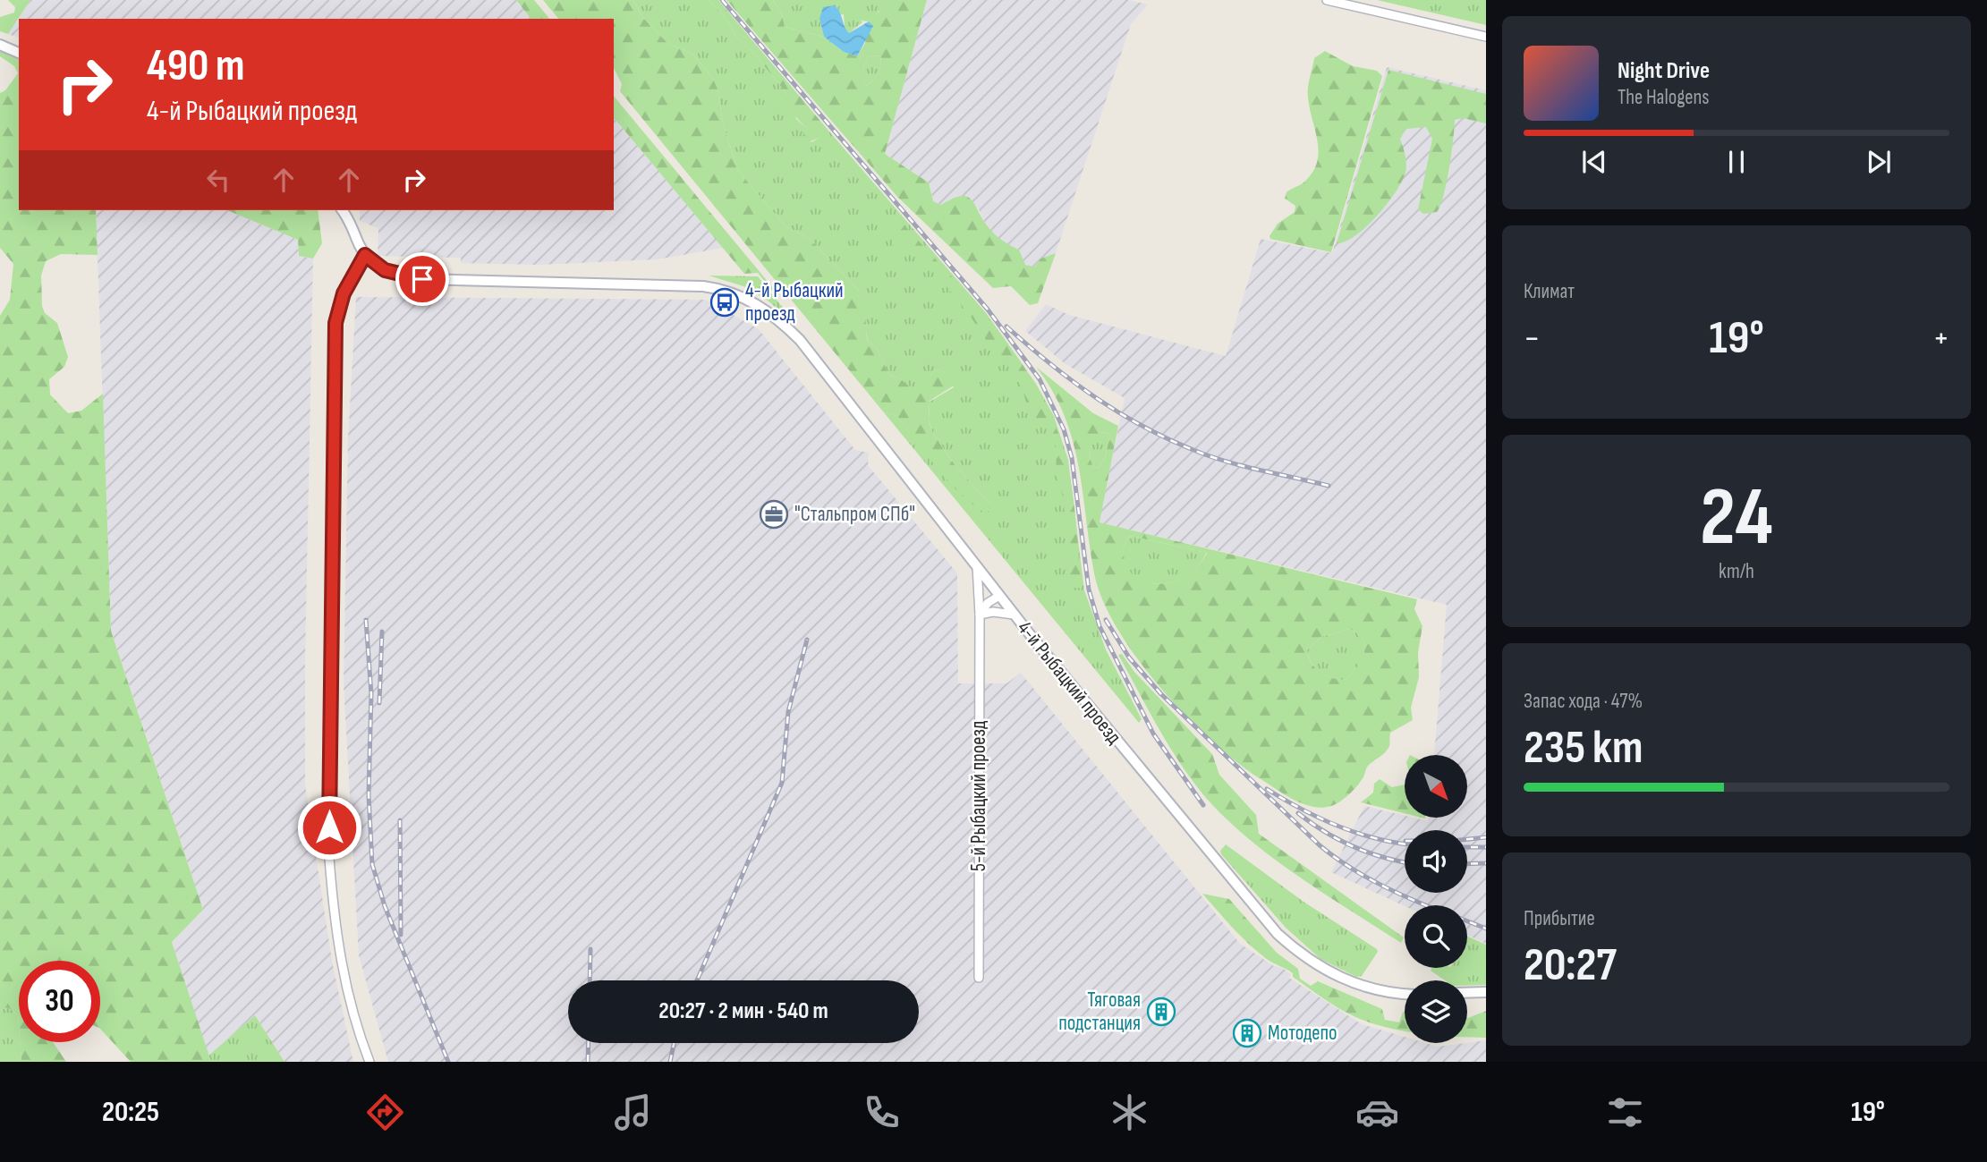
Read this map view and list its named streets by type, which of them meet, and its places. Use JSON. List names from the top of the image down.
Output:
{
  "streets": {
    "street": ["4-й Рыбацкий проезд", "5-й Рыбацкий проезд"]
  },
  "crossings": [
    ["4-й Рыбацкий проезд", "5-й Рыбацкий проезд"]
  ],
  "places": {
    "bus stop": ["4-й Рыбацкий проезд"],
    "office": ["\"Стальпром СПб\""],
    "building": ["Тяговая подстанция", "Мотодепо"]
  },
  "north": "bottom right",
  "page": {
    "turn": ["490 m", "4-й Рыбацкий проезд"],
    "song": ["Night Drive", "The Halogens"],
    "tile": [
      "Климат",
      ["24", "km/h"],
      ["Запас хода · 47%", "235 km"],
      ["Прибытие", "20:27"]
    ],
    "heat": ["−", "19°", "+"],
    "limit": "30",
    "trip": "20:27 · 2 мин · 540 m",
    "tabs": ["20:25", "19°"]
  }
}
